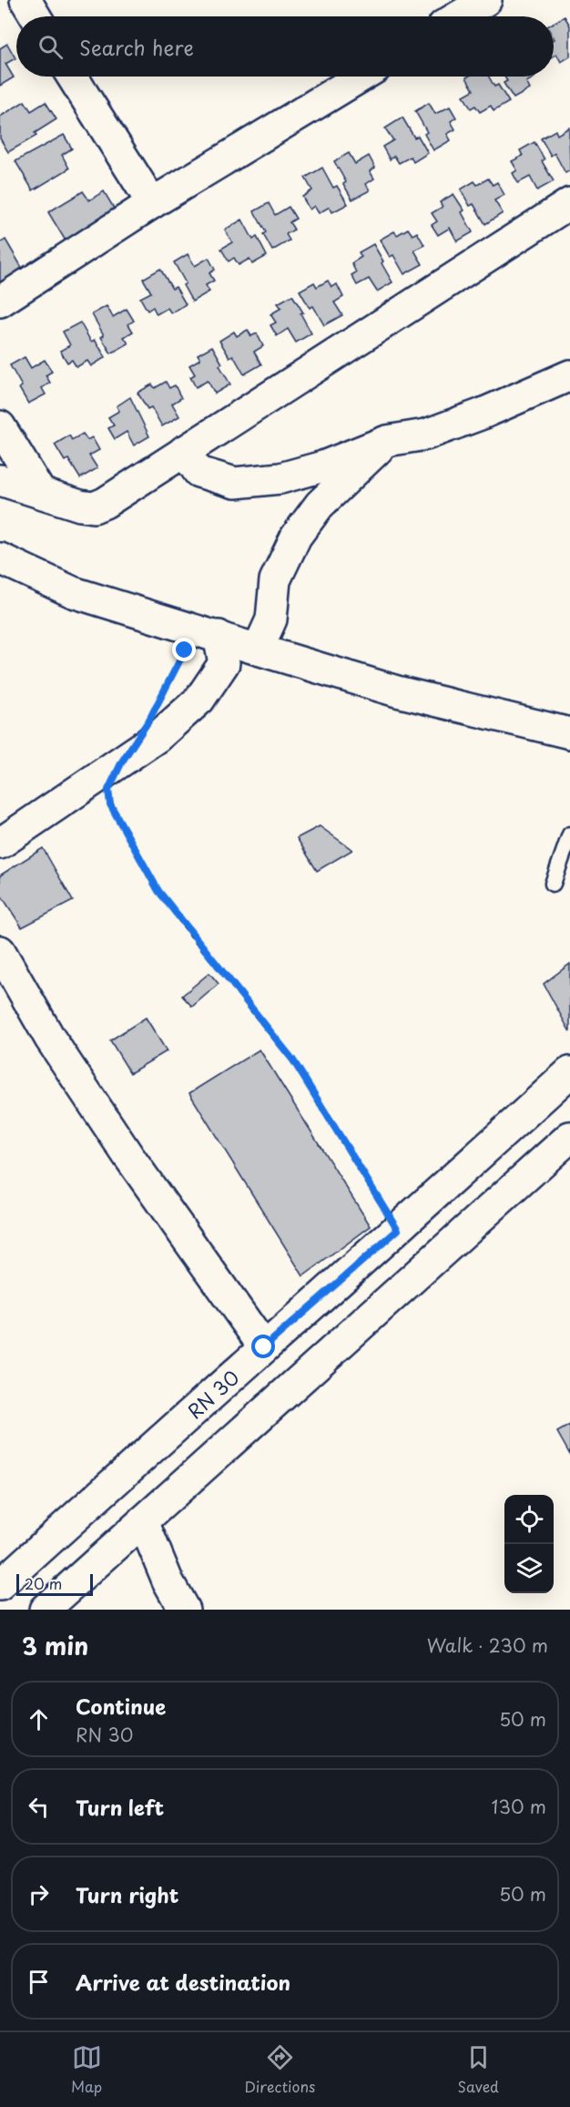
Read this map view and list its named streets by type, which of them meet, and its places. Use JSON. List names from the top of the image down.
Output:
{
  "streets": {
    "street": ["RN 30"]
  },
  "scale_bar": "20 m",
  "page": {
    "search": "Search here",
    "scale": "20 m",
    "heading": ["3 min", "Walk · 230 m"],
    "list": [
      ["Continue", "RN 30", "50 m"],
      ["Turn left", "130 m"],
      ["Turn right", "50 m"],
      "Arrive at destination"
    ],
    "nav": ["Map", "Directions", "Saved"]
  }
}
